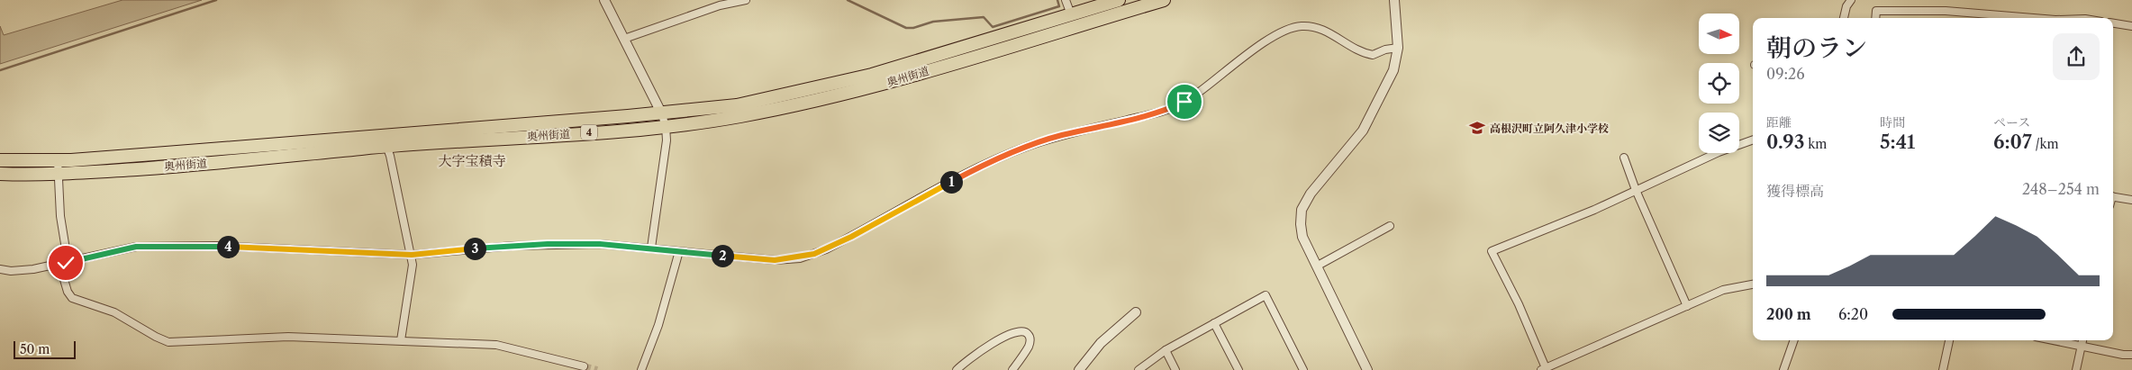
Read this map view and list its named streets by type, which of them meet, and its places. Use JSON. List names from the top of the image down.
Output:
{
  "streets": {
    "highway": ["奥州街道", "4"]
  },
  "districts": ["大字宝積寺"],
  "places": {
    "school or university": ["高根沢町立阿久津小学校"]
  },
  "scale_bar": "50 m",
  "north": "right",
  "page": {
    "heading": ["朝のラン", "09:26"],
    "stats": [
      ["距離", "0.93 km"],
      ["時間", "5:41"],
      ["ペース", "6:07 /km"]
    ],
    "pins": [
      "1",
      "4",
      "3",
      "2"
    ],
    "chart": ["獲得標高", "248–254 m"],
    "list": [
      {
        "name": "200 m",
        "note": "6:20"
      }
    ],
    "scale": "50 m"
  }
}
